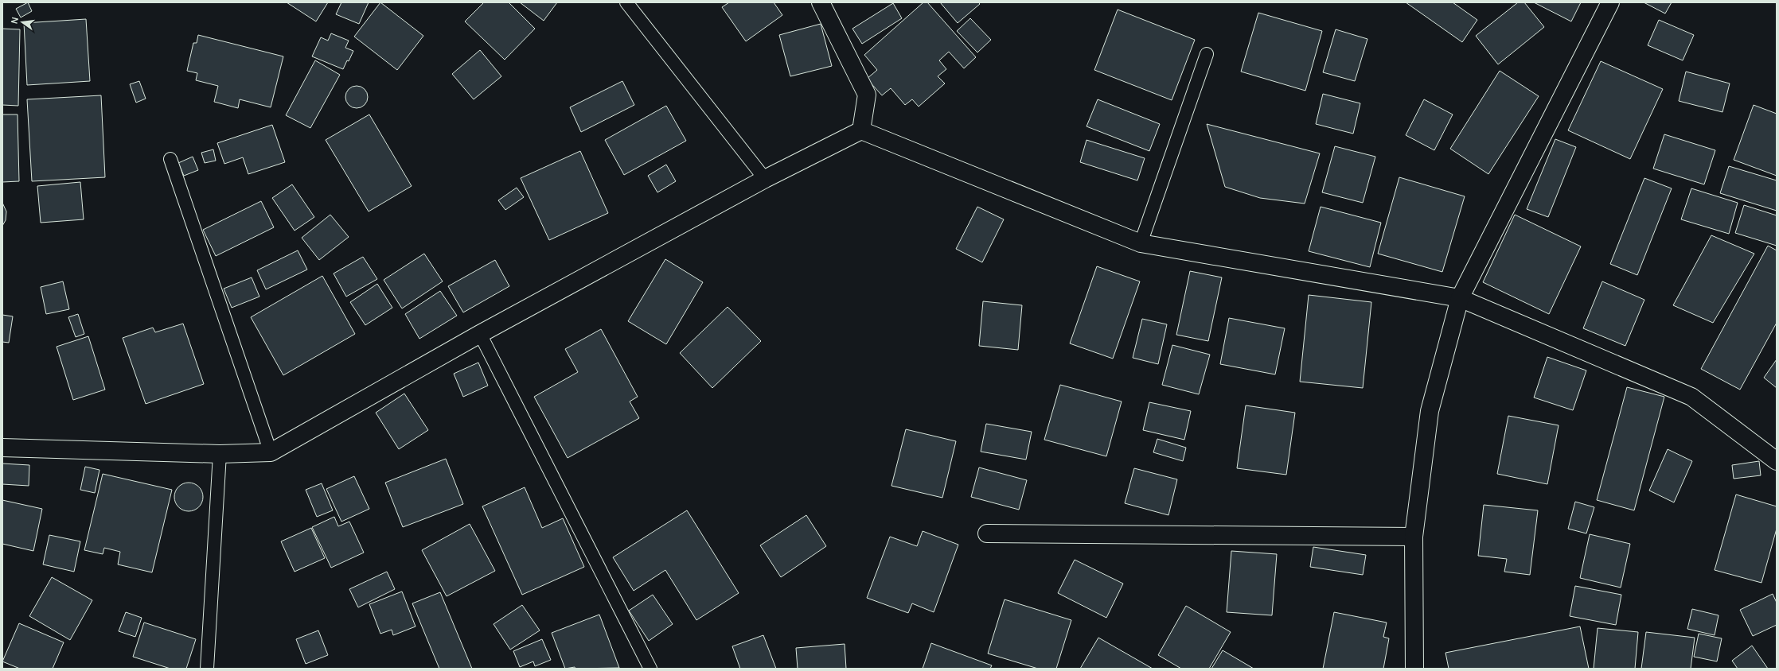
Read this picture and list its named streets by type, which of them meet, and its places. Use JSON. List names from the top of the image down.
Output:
{
  "north": "left"
}
